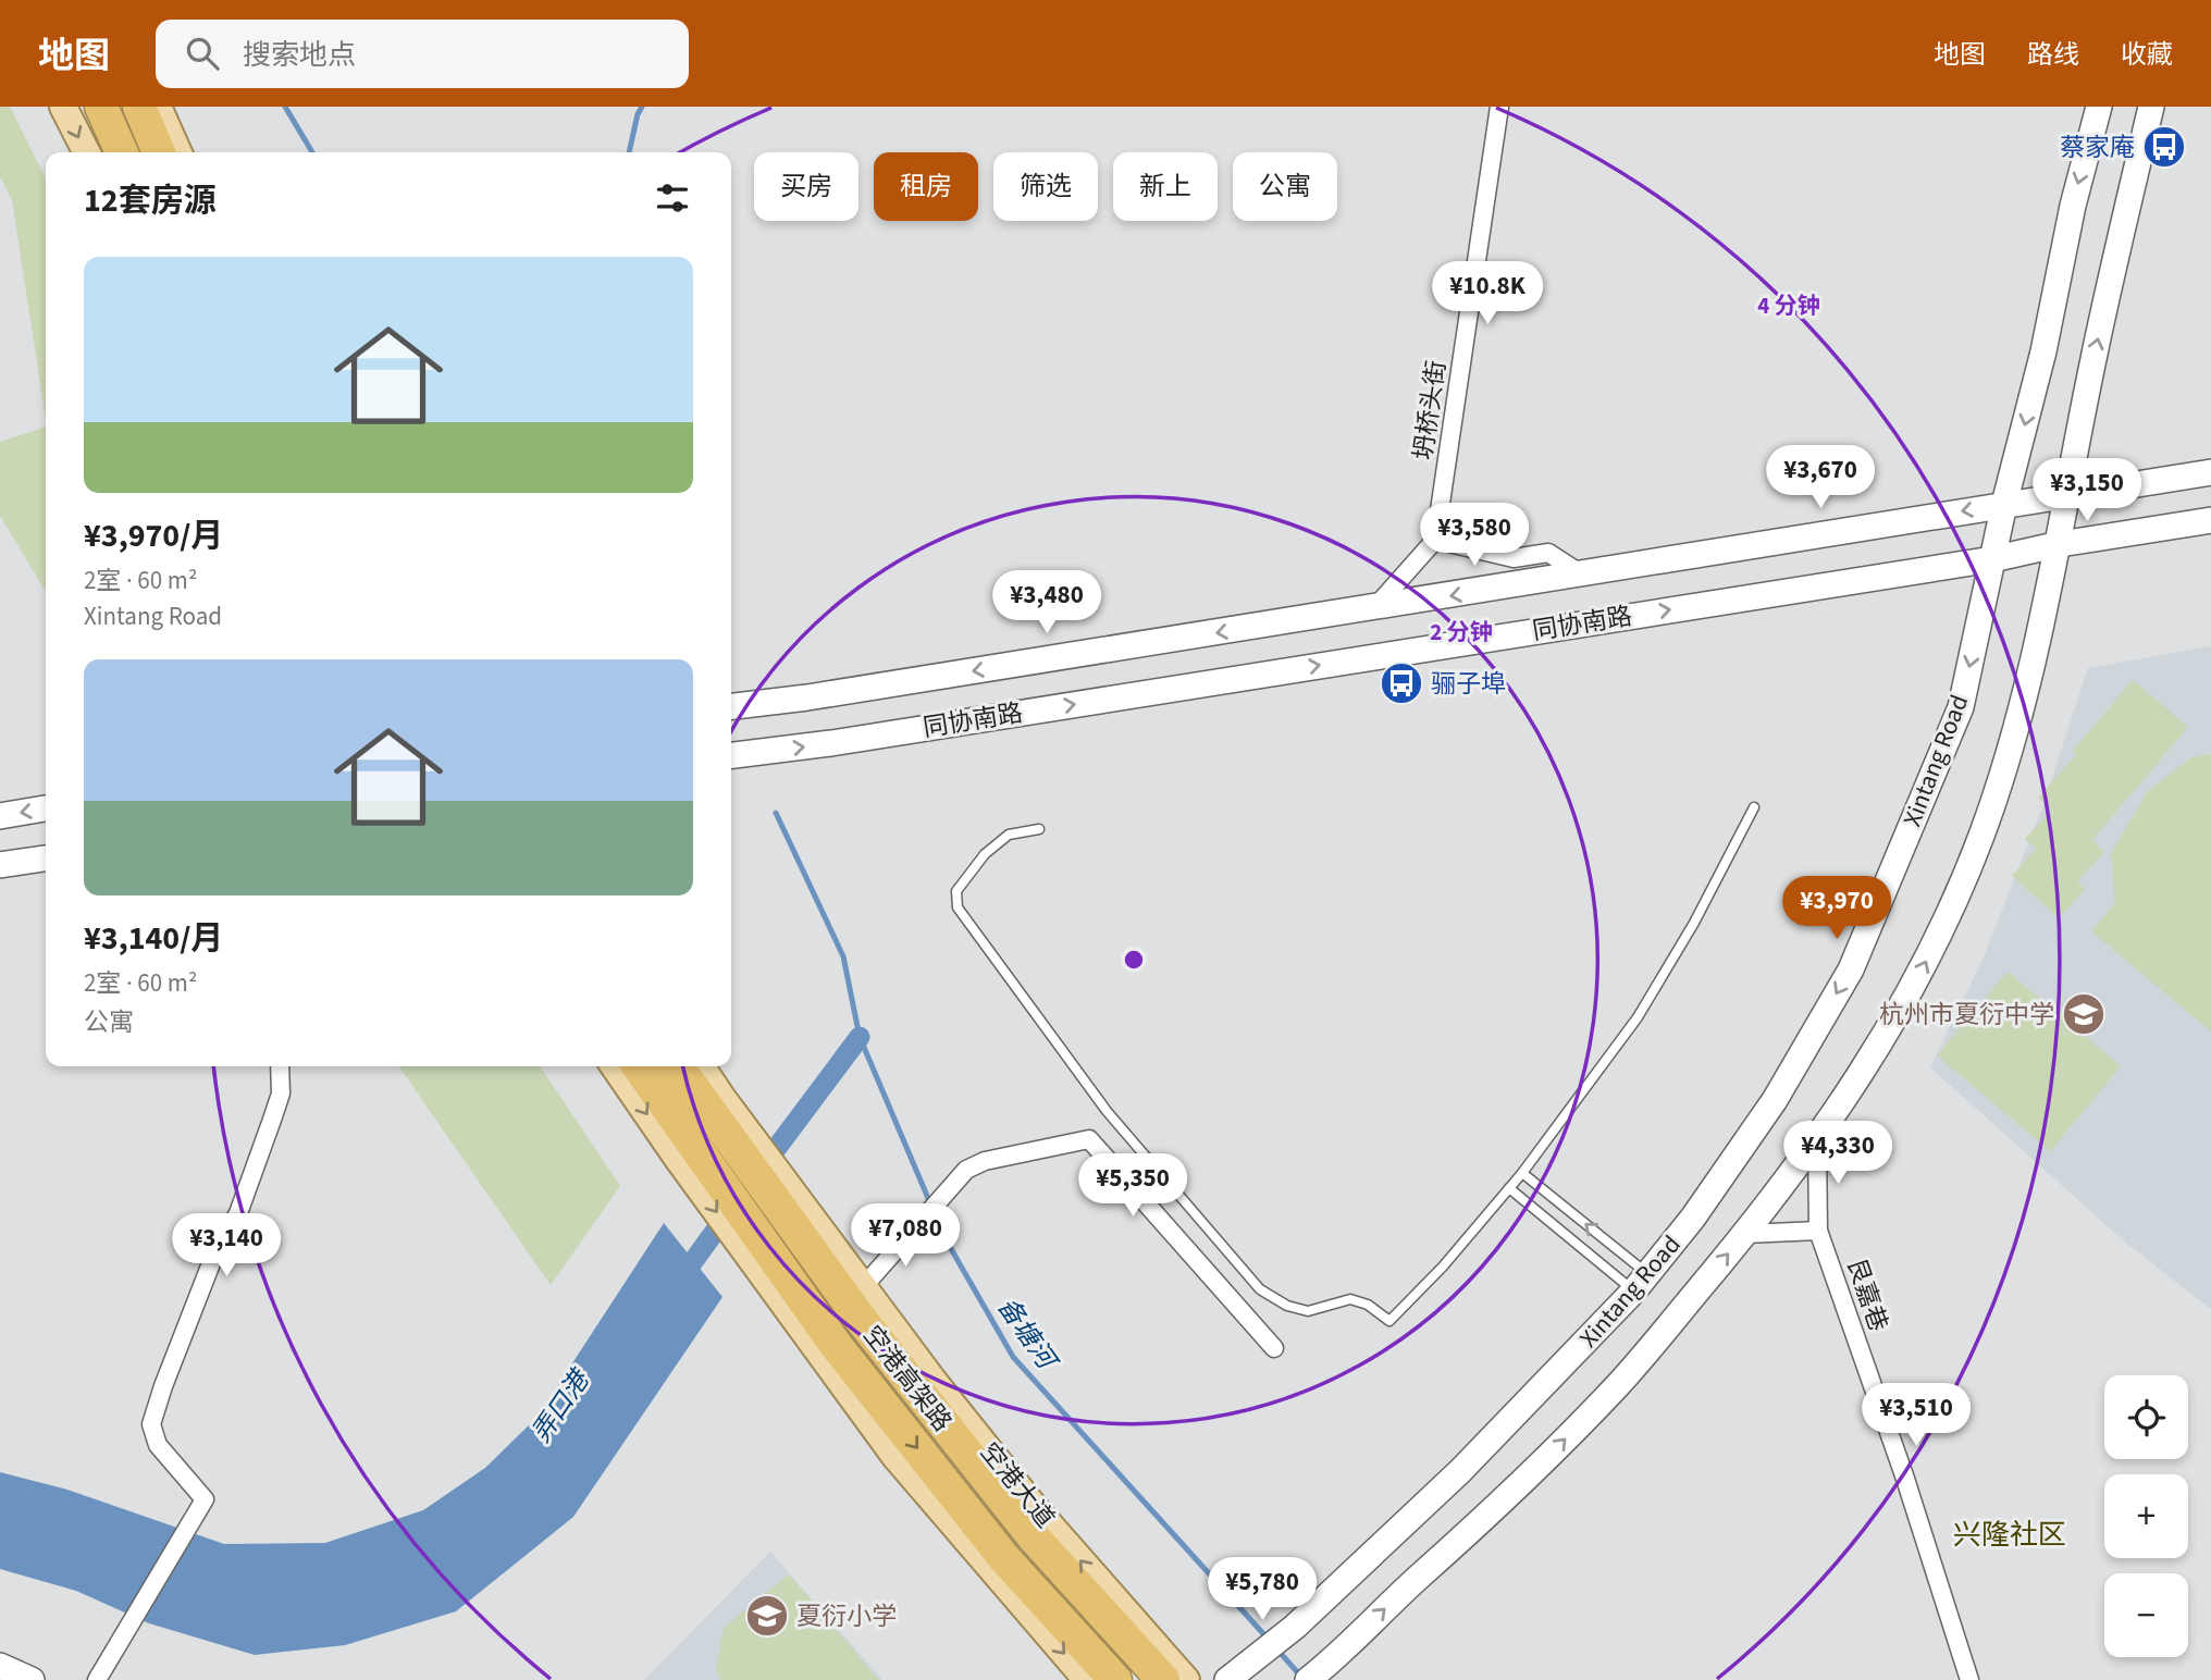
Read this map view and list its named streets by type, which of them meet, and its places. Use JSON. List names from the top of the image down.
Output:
{
  "streets": {
    "highway": ["空港高架路"],
    "main road": ["同协南路", "Xintang Road", "空港大道"],
    "street": ["坍桥头街", "艮嘉巷"]
  },
  "crossings": [
    ["同协南路", "Xintang Road"],
    ["Xintang Road", "艮嘉巷"]
  ],
  "districts": ["兴隆社区"],
  "water": ["备塘河", "弄口港"],
  "places": {
    "bus stop": ["蔡家庵", "骊子埠"],
    "school or university": ["杭州市夏衍中学", "夏衍小学"]
  },
  "page": {
    "header": "地图",
    "search": "搜索地点",
    "nav": ["地图", "路线", "收藏"],
    "chip": [
      "买房",
      "租房",
      "筛选",
      "新上",
      "公寓"
    ],
    "heading": "12套房源",
    "list": [
      {
        "name": "¥3,970/月",
        "note": "2室 · 60 m² · Xintang Road"
      },
      {
        "name": "¥3,140/月",
        "note": "2室 · 60 m² · 公寓"
      }
    ],
    "price": [
      "¥10.8K",
      "¥3,670",
      "¥3,150",
      "¥3,580",
      "¥3,480",
      "¥3,970",
      "¥4,330",
      "¥5,350",
      "¥7,080",
      "¥3,140",
      "¥3,510",
      "¥5,780"
    ],
    "map_buttons": ["+", "−"]
  },
  "rings": ["4 分钟", "2 分钟"]
}
